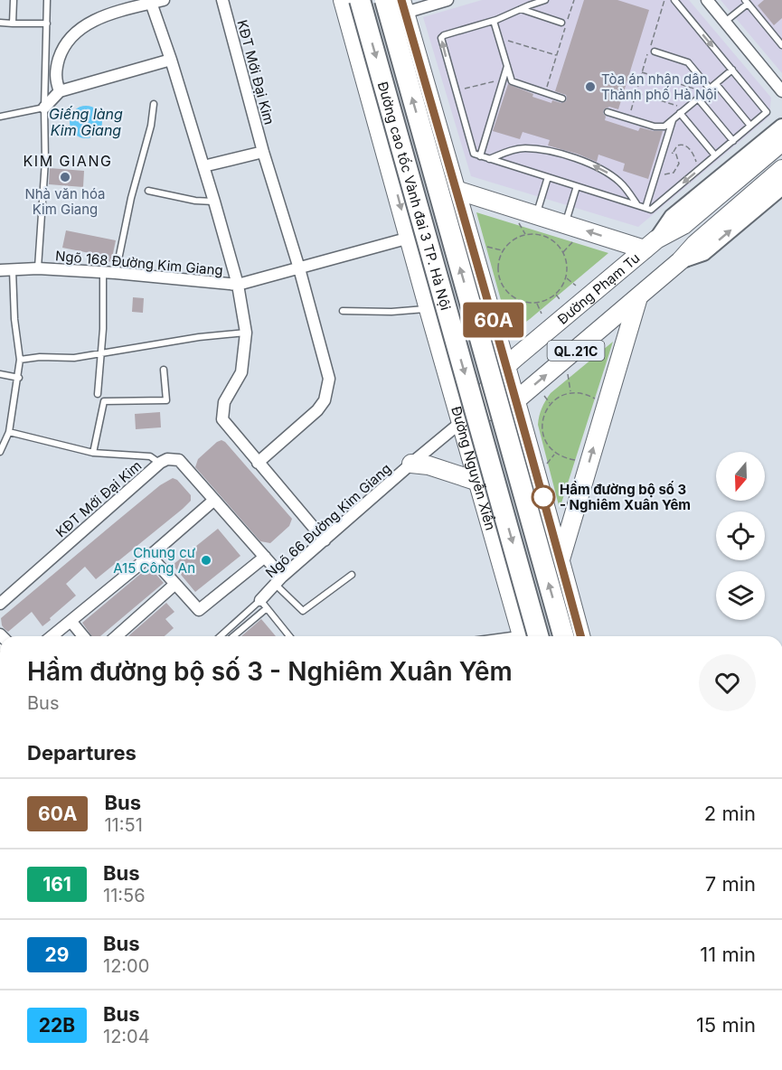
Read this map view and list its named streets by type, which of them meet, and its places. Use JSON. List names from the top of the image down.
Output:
{
  "streets": {
    "highway": ["Đường cao tốc Vành đai 3 TP. Hà Nội"],
    "main road": ["Đường Phạm Tu", "QL.21C", "Đường Nguyễn Xiển"],
    "street": ["KĐT Mới Đại Kim", "Ngõ 168 Đường Kim Giang", "Ngõ 66 Đường Kim Giang"]
  },
  "crossings": [
    ["KĐT Mới Đại Kim", "Ngõ 66 Đường Kim Giang"],
    ["Đường Phạm Tu", "QL.21C"],
    ["Đường Phạm Tu", "Đường Nguyễn Xiển"],
    ["Đường Phạm Tu", "Ngõ 66 Đường Kim Giang"],
    ["QL.21C", "Đường Nguyễn Xiển"],
    ["QL.21C", "Ngõ 66 Đường Kim Giang"],
    ["Đường Nguyễn Xiển", "Ngõ 66 Đường Kim Giang"]
  ],
  "districts": ["KIM GIANG"],
  "water": ["Giếng làng Kim Giang"],
  "places": [
    "Tòa án nhân dân Thành phố Hà Nội",
    "Nhà văn hóa Kim Giang",
    "Hầm đường bộ số 3 - Nghiêm Xuân Yêm",
    "Chung cư A15 Công An"
  ],
  "lines": ["bus line 60A"],
  "north": "bottom",
  "page": {
    "on_map": "60A",
    "heading": [
      ["Hầm đường bộ số 3 - Nghiêm Xuân Yêm", "Bus"],
      "Departures"
    ],
    "list": [
      {
        "mark": "60A",
        "name": "Bus",
        "note": "11:51",
        "value": "2 min"
      },
      {
        "mark": "161",
        "name": "Bus",
        "note": "11:56",
        "value": "7 min"
      },
      {
        "mark": "29",
        "name": "Bus",
        "note": "12:00",
        "value": "11 min"
      },
      {
        "mark": "22B",
        "name": "Bus",
        "note": "12:04",
        "value": "15 min"
      }
    ]
  }
}
